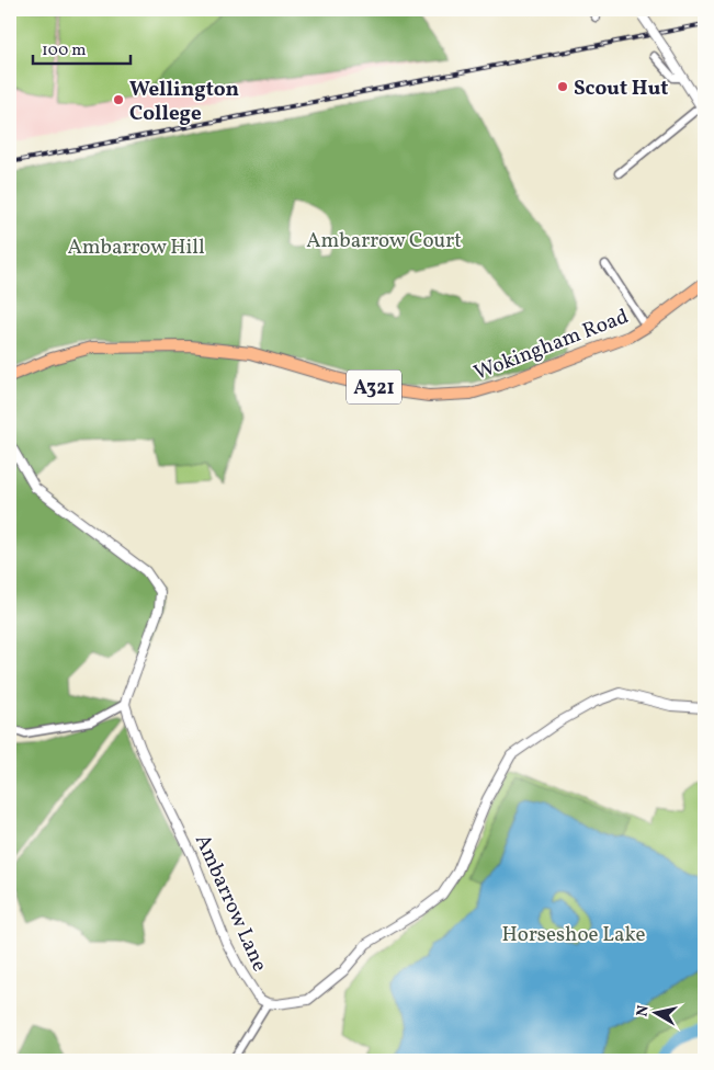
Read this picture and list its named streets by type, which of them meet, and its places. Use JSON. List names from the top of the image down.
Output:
{
  "streets": {
    "main road": ["Wokingham Road", "A321"],
    "street": ["Ambarrow Lane"]
  },
  "parks": ["Ambarrow Court", "Ambarrow Hill", "Horseshoe Lake"],
  "places": ["Scout Hut", "Wellington College"],
  "scale_bar": "100 m",
  "north": "left"
}
